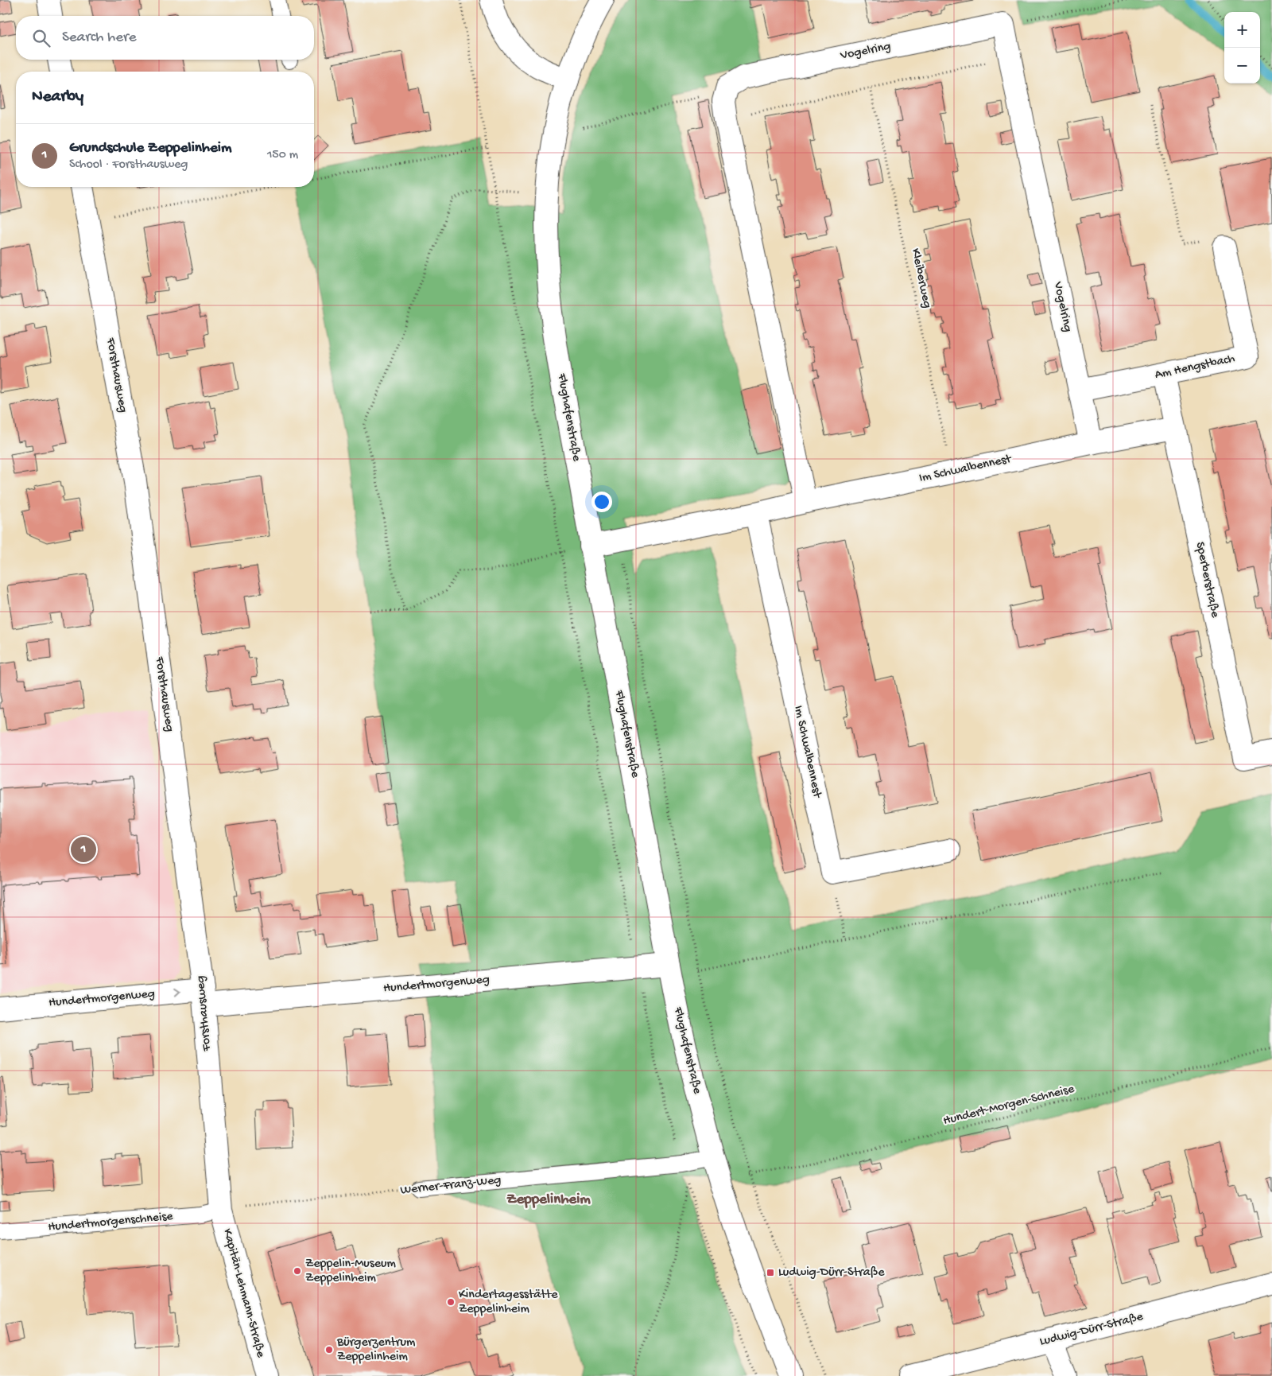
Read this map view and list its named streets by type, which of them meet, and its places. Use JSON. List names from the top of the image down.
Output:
{
  "streets": {
    "street": [
      "Vogelring",
      "Am Hengstbach",
      "Forsthausweg",
      "Flughafenstraße",
      "Im Schwalbennest",
      "Sperberstraße",
      "Hundertmorgenweg",
      "Kapitän-Lehmann-Straße",
      "Ludwig-Dürr-Straße"
    ],
    "lane": ["Werner-Franz-Weg", "Hundertmorgenschneise"],
    "path": ["Kleiberweg", "Hundert-Morgen-Schneise"]
  },
  "crossings": [
    ["Vogelring", "Am Hengstbach"],
    ["Vogelring", "Im Schwalbennest"],
    ["Kleiberweg", "Im Schwalbennest"],
    ["Am Hengstbach", "Sperberstraße"],
    ["Forsthausweg", "Hundertmorgenweg"],
    ["Forsthausweg", "Werner-Franz-Weg"],
    ["Forsthausweg", "Hundertmorgenschneise"],
    ["Forsthausweg", "Kapitän-Lehmann-Straße"],
    ["Flughafenstraße", "Im Schwalbennest"],
    ["Flughafenstraße", "Hundertmorgenweg"],
    ["Im Schwalbennest", "Sperberstraße"],
    ["Werner-Franz-Weg", "Hundertmorgenschneise"],
    ["Werner-Franz-Weg", "Kapitän-Lehmann-Straße"],
    ["Hundertmorgenschneise", "Kapitän-Lehmann-Straße"]
  ],
  "districts": ["Zeppelinheim"],
  "places": {
    "other": ["Zeppelin-Museum Zeppelinheim", "Kindertagesstätte Zeppelinheim", "Bürgerzentrum Zeppelinheim"],
    "transit": ["Ludwig-Dürr-Straße"]
  },
  "page": {
    "map_buttons": ["+", "−"],
    "search": "Search here",
    "heading": "Nearby",
    "list": [
      {
        "mark": "1",
        "name": "Grundschule Zeppelinheim",
        "note": "School · Forsthausweg",
        "value": "150 m"
      }
    ],
    "pins": "1"
  }
}
